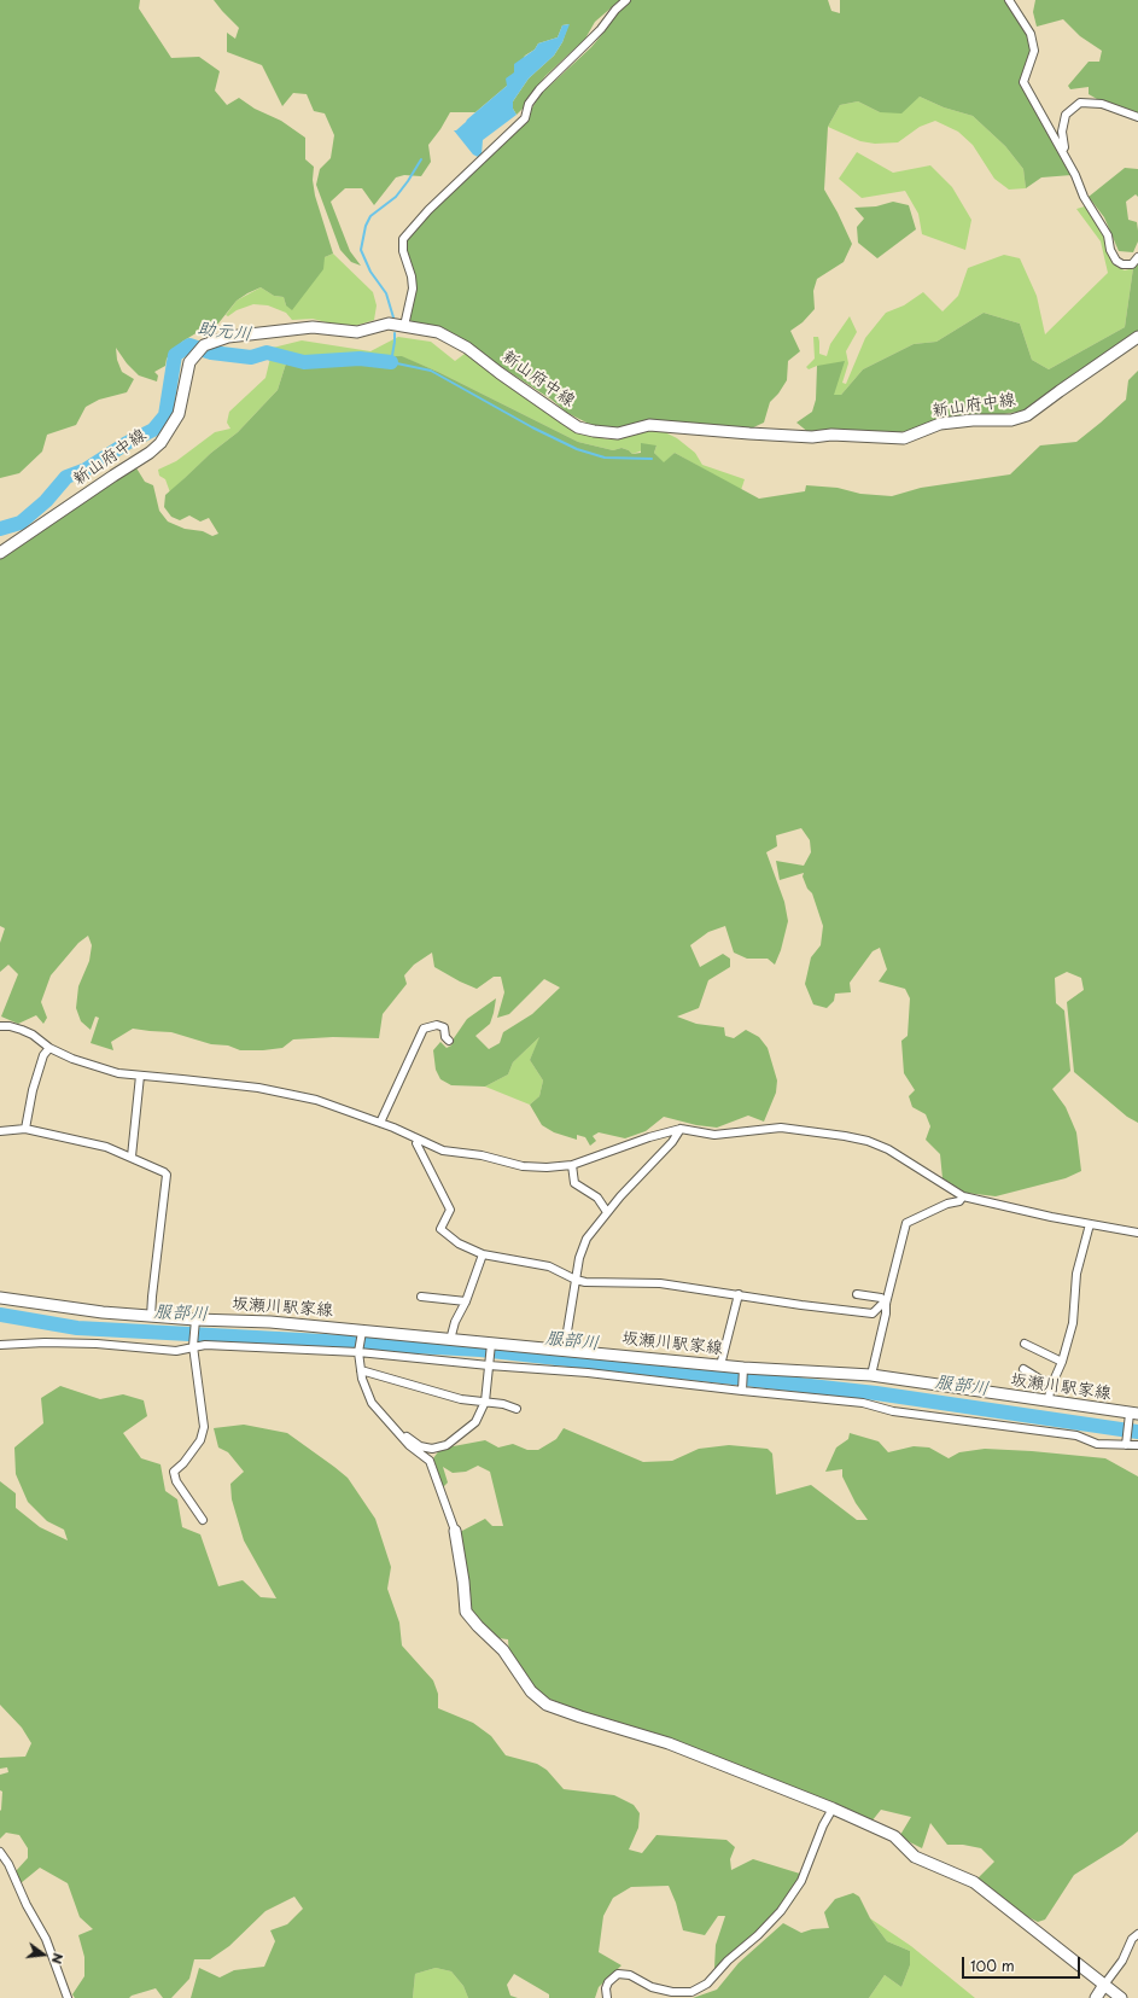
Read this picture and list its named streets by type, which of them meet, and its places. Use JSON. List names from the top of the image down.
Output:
{
  "streets": {
    "main road": ["新山府中線", "坂瀬川駅家線"]
  },
  "water": ["助元川", "服部川"],
  "scale_bar": "100 m",
  "north": "right"
}
